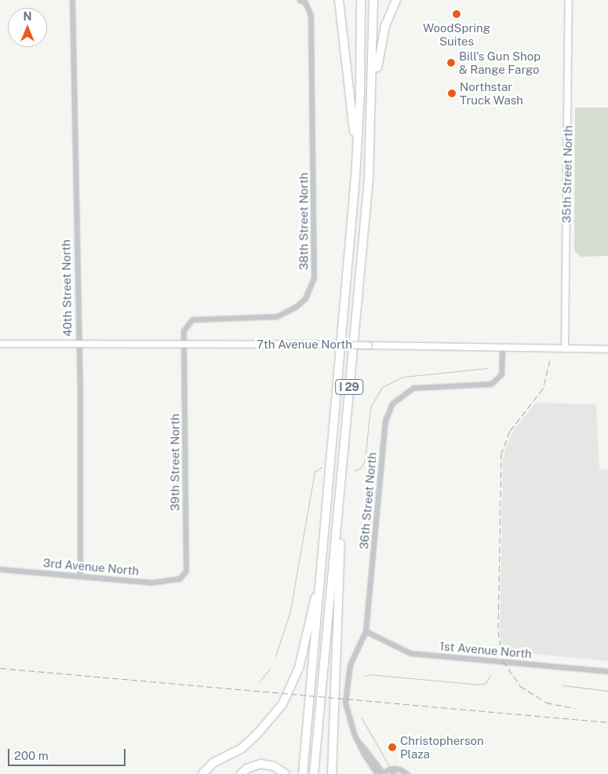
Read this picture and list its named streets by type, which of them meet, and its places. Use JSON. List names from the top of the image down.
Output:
{
  "streets": {
    "highway": ["I 29"],
    "street": [
      "35th Street North",
      "38th Street North",
      "40th Street North",
      "7th Avenue North",
      "39th Street North",
      "36th Street North",
      "3rd Avenue North",
      "1st Avenue North"
    ]
  },
  "crossings": [
    ["35th Street North", "7th Avenue North"],
    ["38th Street North", "7th Avenue North"],
    ["38th Street North", "39th Street North"],
    ["40th Street North", "7th Avenue North"],
    ["40th Street North", "3rd Avenue North"],
    ["7th Avenue North", "39th Street North"],
    ["7th Avenue North", "36th Street North"],
    ["39th Street North", "3rd Avenue North"],
    ["36th Street North", "1st Avenue North"]
  ],
  "places": [
    "WoodSpring Suites",
    "Bill's Gun Shop & Range Fargo",
    "Northstar Truck Wash",
    "Christopherson Plaza"
  ],
  "scale_bar": "200 m",
  "north": "top"
}
